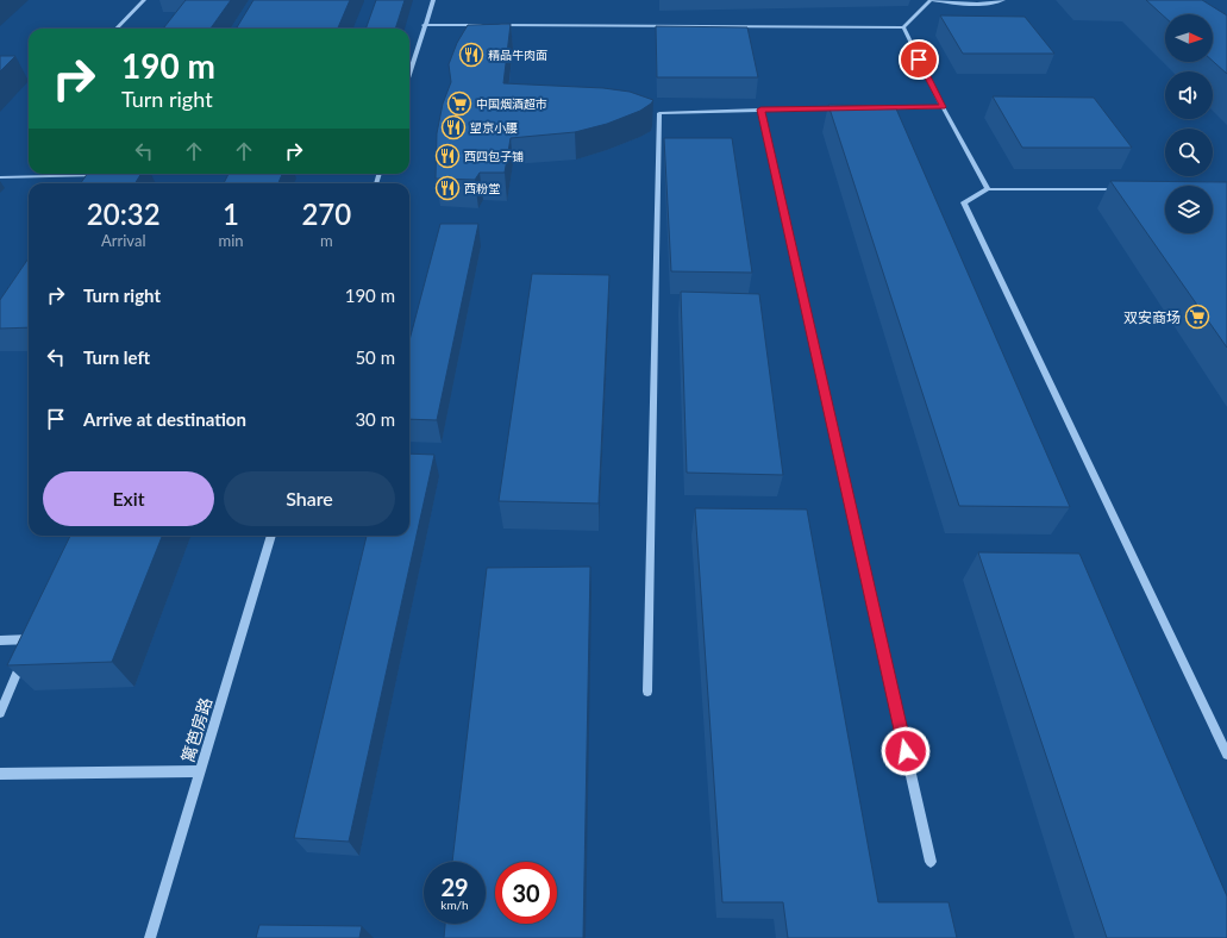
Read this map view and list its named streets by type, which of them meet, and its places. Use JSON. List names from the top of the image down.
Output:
{
  "streets": {
    "street": ["篱笆房路"]
  },
  "places": {
    "restaurant": [
      "精品牛肉面",
      "望京小腰",
      "西四包子铺",
      "西粉堂"
    ],
    "supermarket": ["中国烟酒超市", "双安商场"]
  },
  "north": "right",
  "page": {
    "turn": ["190 m", "Turn right"],
    "eta": [
      "20:32",
      "Arrival",
      "1",
      "min",
      "270",
      "m"
    ],
    "list": [
      {
        "name": "Turn right",
        "value": "190 m"
      },
      {
        "name": "Turn left",
        "value": "50 m"
      },
      {
        "name": "Arrive at destination",
        "value": "30 m"
      }
    ],
    "buttons": ["Exit", "Share"],
    "speed": "29 km/h",
    "limit": "30"
  }
}
